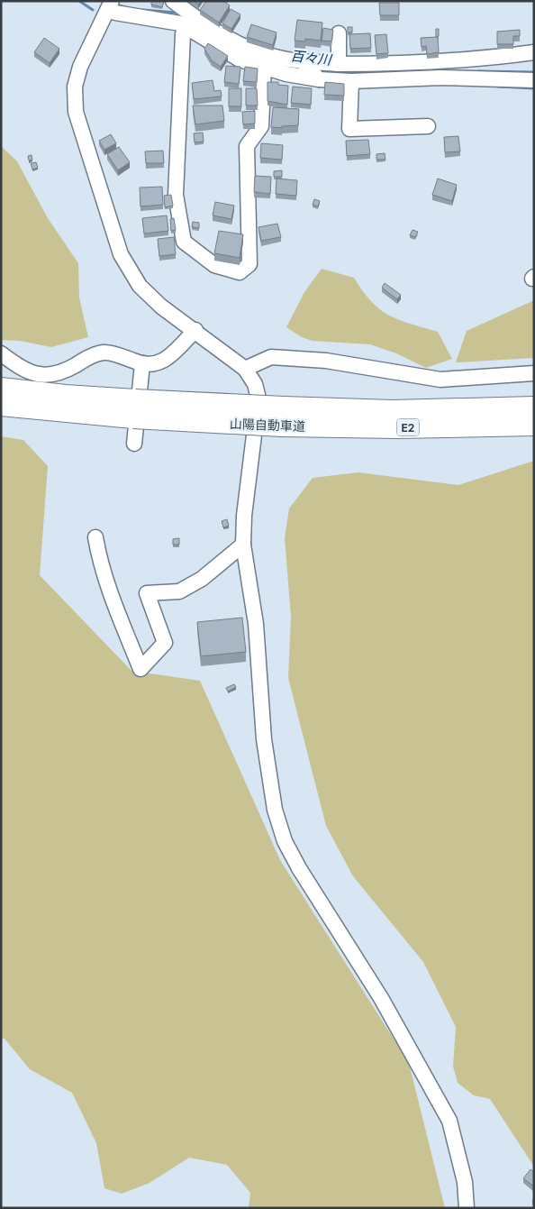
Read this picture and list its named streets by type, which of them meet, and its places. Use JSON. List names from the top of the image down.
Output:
{
  "streets": {
    "highway": ["山陽自動車道", "E2"]
  },
  "water": ["百々川"]
}
